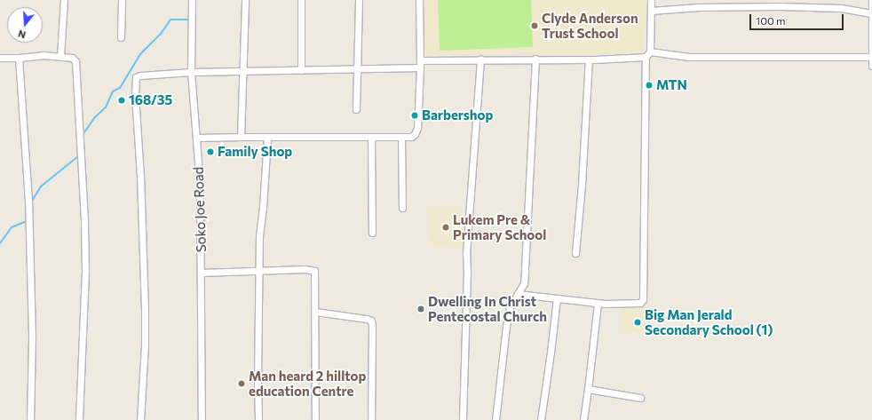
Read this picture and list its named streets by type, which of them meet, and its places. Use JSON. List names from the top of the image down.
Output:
{
  "streets": {
    "street": ["Soko Joe Road"]
  },
  "places": [
    "Clyde Anderson Trust School",
    "MTN",
    "168/35",
    "Barbershop",
    "Family Shop",
    "Lukem Pre & Primary School",
    "Dwelling In Christ Pentecostal Church",
    "Big Man Jerald Secondary School (1)",
    "Man heard 2 hilltop education Centre"
  ],
  "scale_bar": "100 m",
  "north": "bottom"
}
